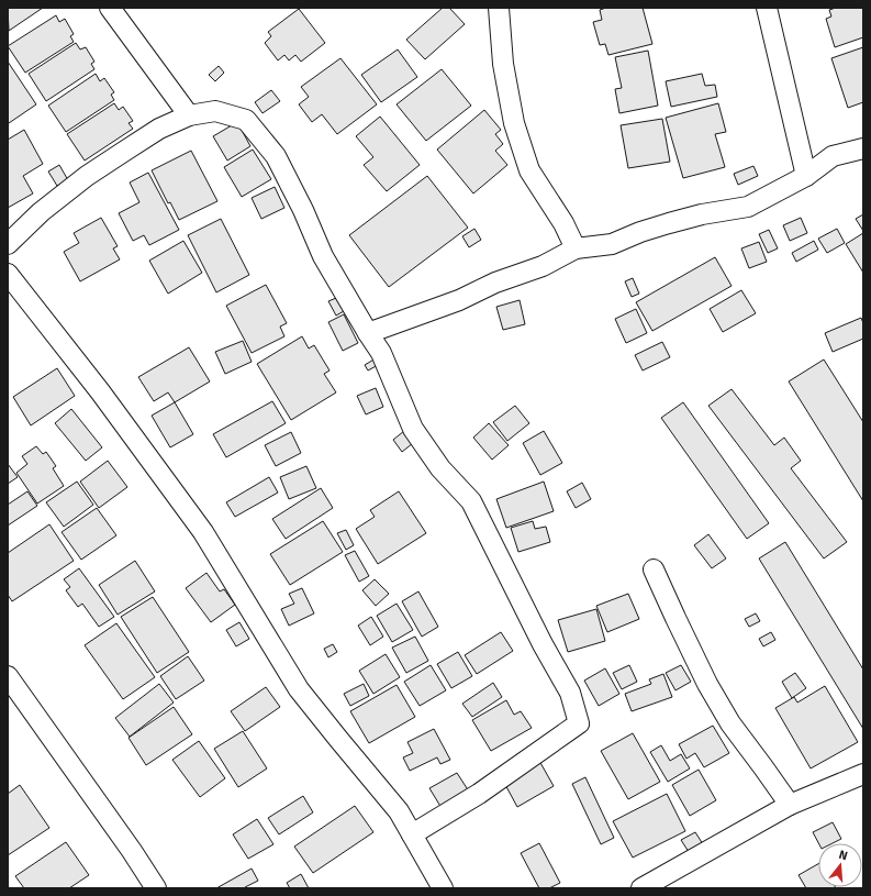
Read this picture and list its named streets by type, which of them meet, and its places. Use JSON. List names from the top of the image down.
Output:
{
  "north": "top"
}
